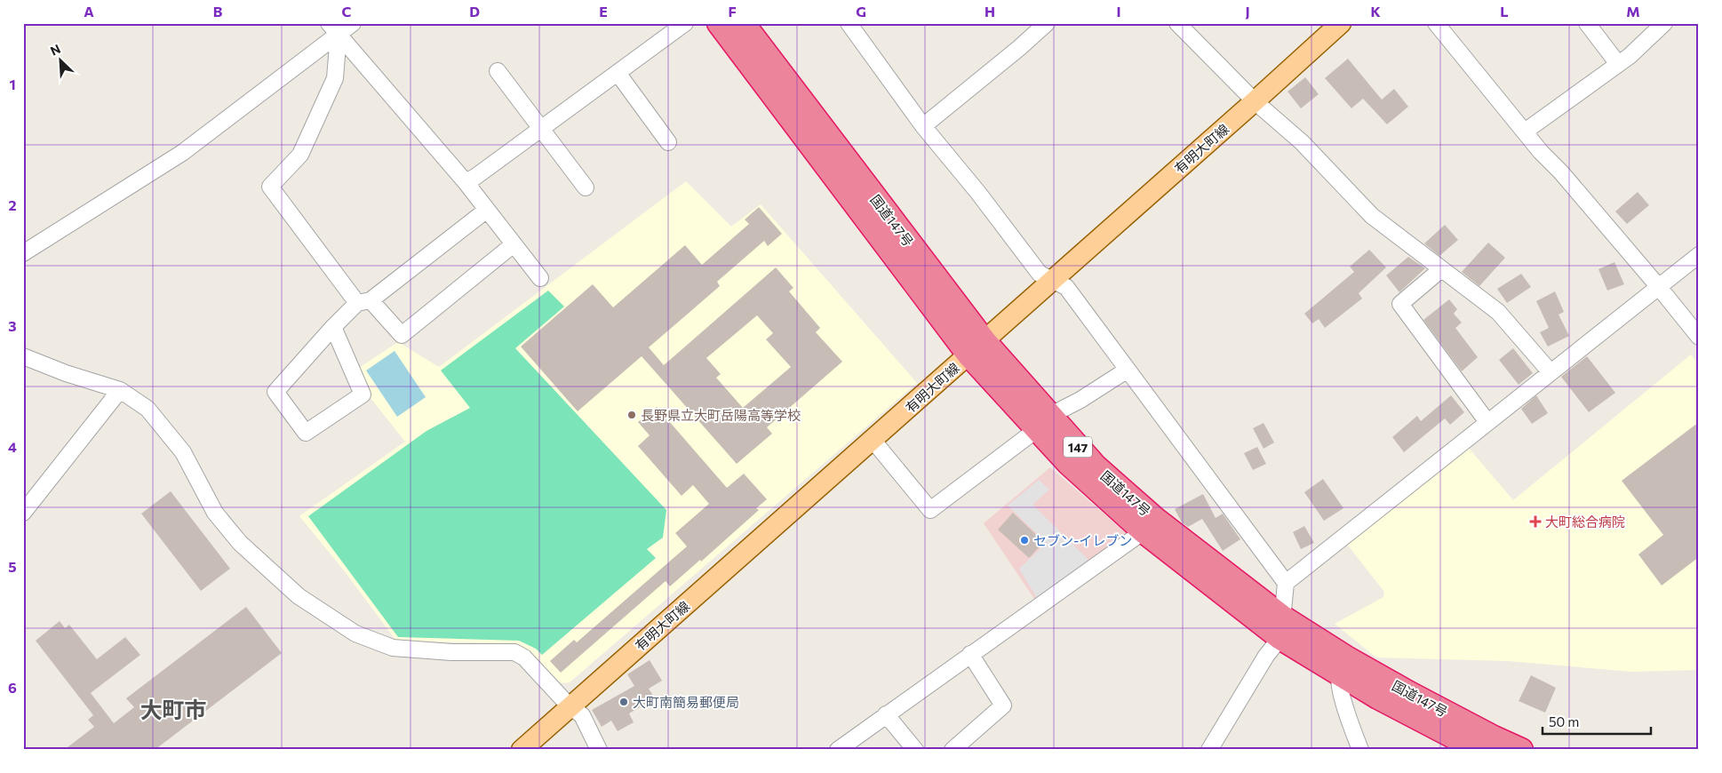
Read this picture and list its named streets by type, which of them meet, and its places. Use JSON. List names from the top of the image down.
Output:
{
  "streets": {
    "highway": ["国道147号", "147"],
    "main road": ["有明大町線"]
  },
  "crossings": [
    ["有明大町線", "国道147号"]
  ],
  "districts": ["大町市"],
  "places": {
    "other": ["長野県立大町岳陽高等学校", "セブン-イレブン", "大町南簡易郵便局"],
    "health": ["大町総合病院"]
  },
  "scale_bar": "50 m",
  "north": "top left",
  "grid": {
    "columns": [
      "A",
      "B",
      "C",
      "D",
      "E",
      "F",
      "G",
      "H",
      "I",
      "J",
      "K",
      "L",
      "M"
    ],
    "rows": [
      "1",
      "2",
      "3",
      "4",
      "5",
      "6"
    ]
  }
}
